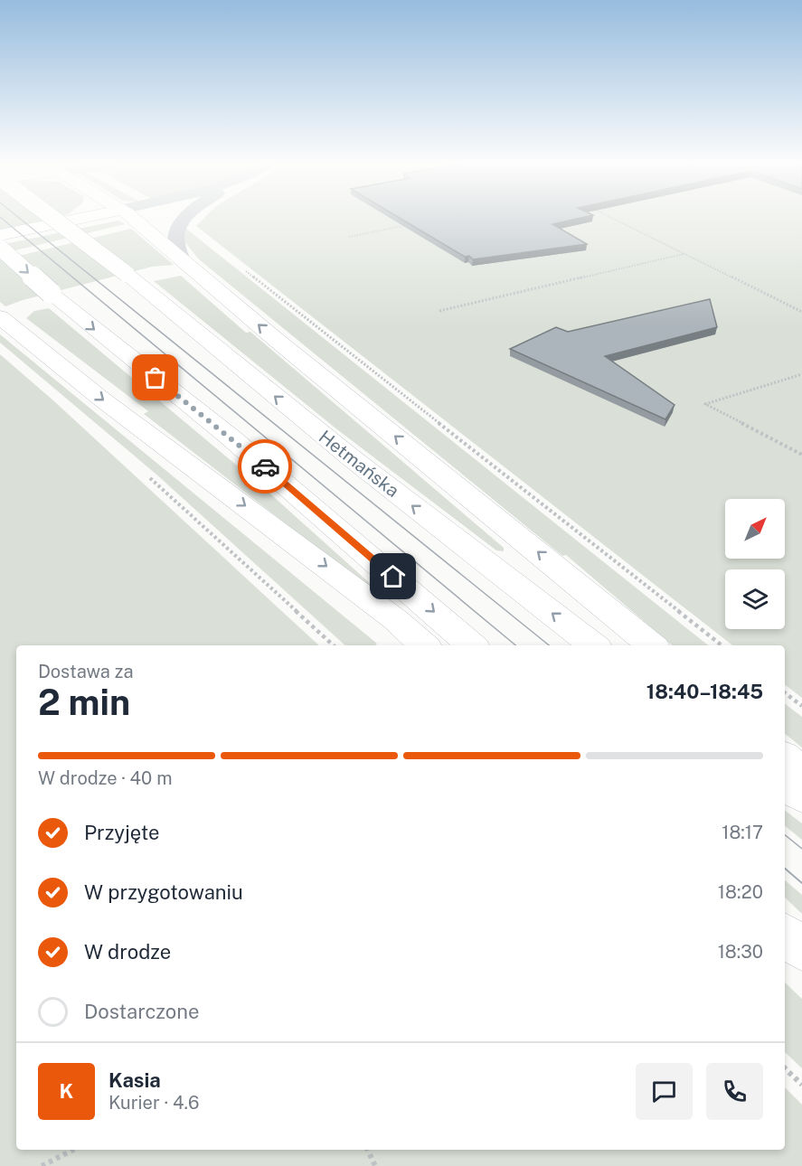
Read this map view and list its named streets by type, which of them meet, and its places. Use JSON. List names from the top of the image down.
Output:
{
  "streets": {
    "main road": ["Hetmańska"]
  },
  "north": "top right",
  "page": {
    "heading": ["2 min", "Dostawa za", "18:40–18:45"],
    "panel": ["Kasia", "Kurier · 4.6"],
    "bar": "W drodze · 40 m",
    "list": [
      ["Przyjęte", "18:17"],
      ["W przygotowaniu", "18:20"],
      ["W drodze", "18:30"],
      "Dostarczone"
    ],
    "round": "K"
  }
}
